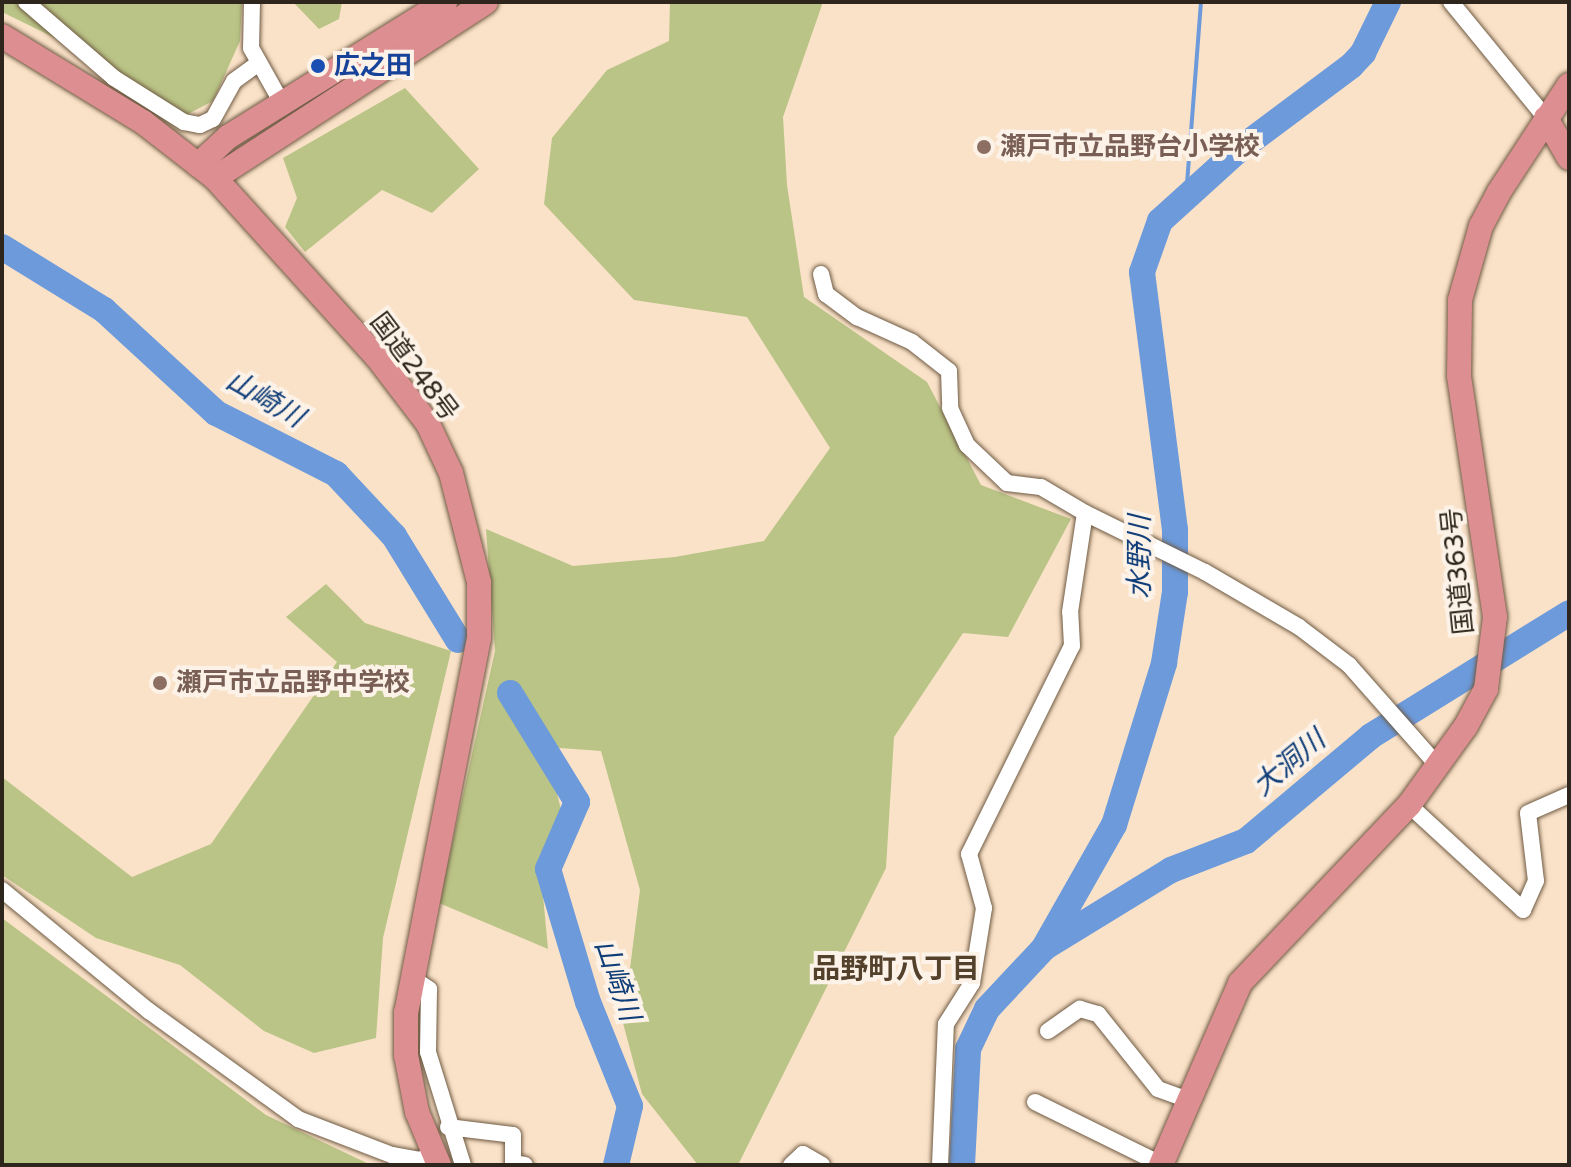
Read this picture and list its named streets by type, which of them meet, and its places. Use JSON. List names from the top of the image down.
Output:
{
  "streets": {
    "highway": ["国道248号", "国道363号"]
  },
  "districts": ["品野町八丁目"],
  "water": ["山崎川", "水野川", "大洞川"],
  "places": ["広之田", "瀬戸市立品野台小学校", "瀬戸市立品野中学校"]
}
